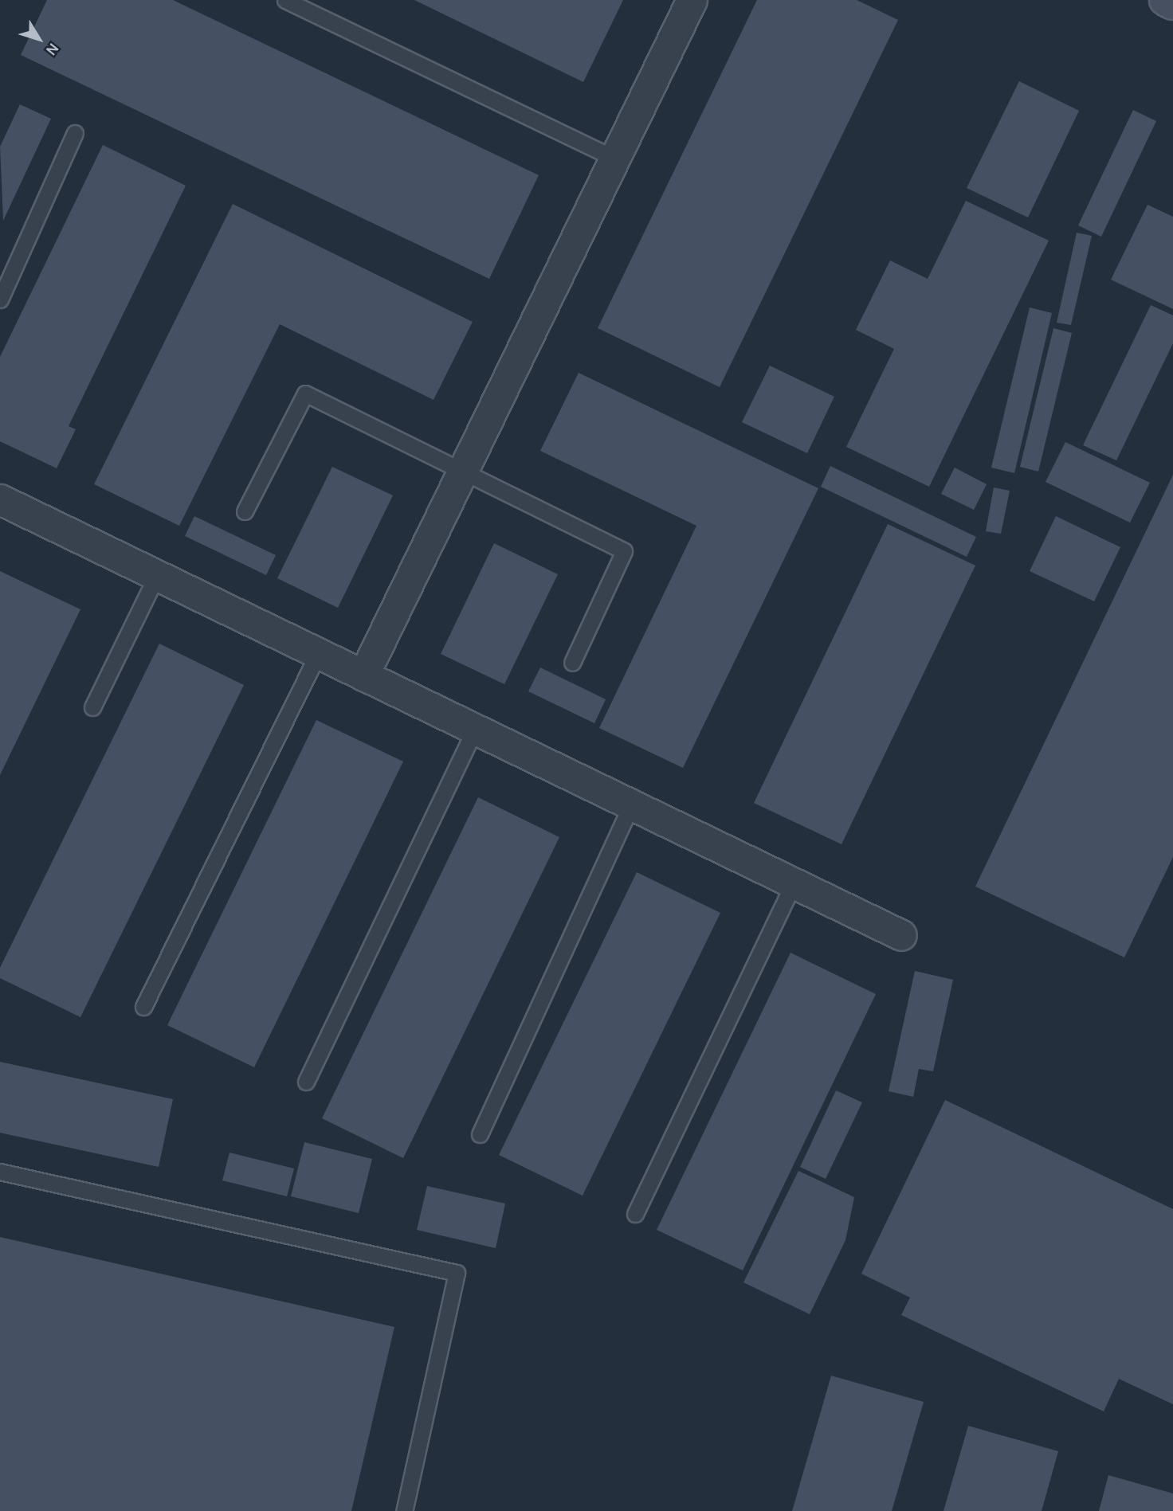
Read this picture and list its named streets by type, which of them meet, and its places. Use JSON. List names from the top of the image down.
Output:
{
  "north": "bottom right"
}
